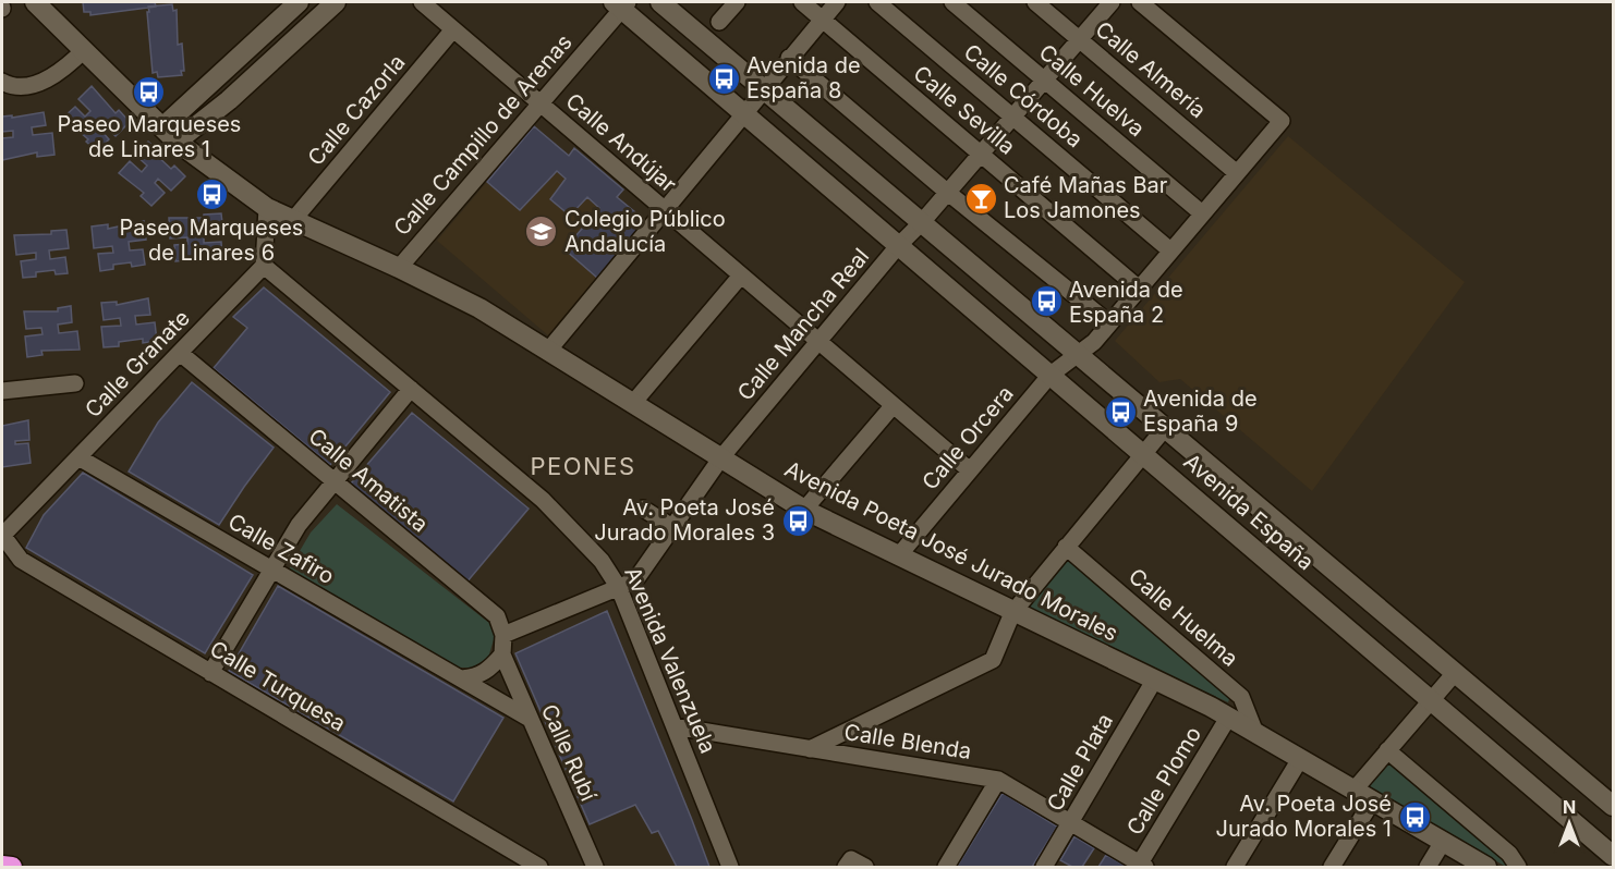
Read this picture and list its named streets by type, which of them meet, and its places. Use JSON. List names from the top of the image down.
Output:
{
  "streets": {
    "main road": ["Avenida España", "Avenida Poeta José Jurado Morales"],
    "street": [
      "Calle Almería",
      "Calle Huelva",
      "Calle Córdoba",
      "Calle Cazorla",
      "Calle Sevilla",
      "Calle Campillo de Arenas",
      "Calle Andújar",
      "Calle Mancha Real",
      "Calle Granate",
      "Calle Orcera",
      "Calle Amatista",
      "Calle Zafiro",
      "Calle Huelma",
      "Avenida Valenzuela",
      "Calle Turquesa",
      "Calle Blenda",
      "Calle Rubí",
      "Calle Plata",
      "Calle Plomo"
    ]
  },
  "crossings": [
    ["Calle Almería", "Calle Mancha Real"],
    ["Calle Almería", "Calle Orcera"],
    ["Calle Huelva", "Calle Mancha Real"],
    ["Calle Huelva", "Calle Orcera"],
    ["Calle Córdoba", "Calle Mancha Real"],
    ["Calle Córdoba", "Calle Orcera"],
    ["Calle Cazorla", "Calle Andújar"],
    ["Calle Cazorla", "Avenida Poeta José Jurado Morales"],
    ["Calle Sevilla", "Calle Mancha Real"],
    ["Calle Sevilla", "Calle Orcera"],
    ["Calle Campillo de Arenas", "Calle Andújar"],
    ["Calle Campillo de Arenas", "Avenida España"],
    ["Calle Campillo de Arenas", "Avenida Poeta José Jurado Morales"],
    ["Calle Andújar", "Calle Mancha Real"],
    ["Calle Andújar", "Calle Orcera"],
    ["Calle Mancha Real", "Calle Amatista"],
    ["Calle Mancha Real", "Avenida España"],
    ["Calle Mancha Real", "Avenida Poeta José Jurado Morales"],
    ["Calle Mancha Real", "Avenida Valenzuela"],
    ["Calle Granate", "Calle Amatista"],
    ["Calle Granate", "Calle Zafiro"],
    ["Calle Granate", "Avenida Valenzuela"],
    ["Calle Granate", "Calle Turquesa"],
    ["Calle Orcera", "Avenida España"],
    ["Calle Orcera", "Avenida Poeta José Jurado Morales"],
    ["Calle Zafiro", "Calle Rubí"],
    ["Avenida Poeta José Jurado Morales", "Calle Huelma"],
    ["Avenida Poeta José Jurado Morales", "Calle Plata"],
    ["Avenida Poeta José Jurado Morales", "Calle Plomo"],
    ["Avenida Valenzuela", "Calle Blenda"]
  ],
  "districts": ["PEONES"],
  "places": {
    "bus stop": [
      "Avenida de España 8",
      "Paseo Marqueses de Linares 1",
      "Paseo Marqueses de Linares 6",
      "Avenida de España 2",
      "Avenida de España 9",
      "Av. Poeta José Jurado Morales 3",
      "Av. Poeta José Jurado Morales 1"
    ],
    "bar": ["Café Mañas Bar Los Jamones"],
    "school or university": ["Colegio Público Andalucía"]
  },
  "north": "top"
}
